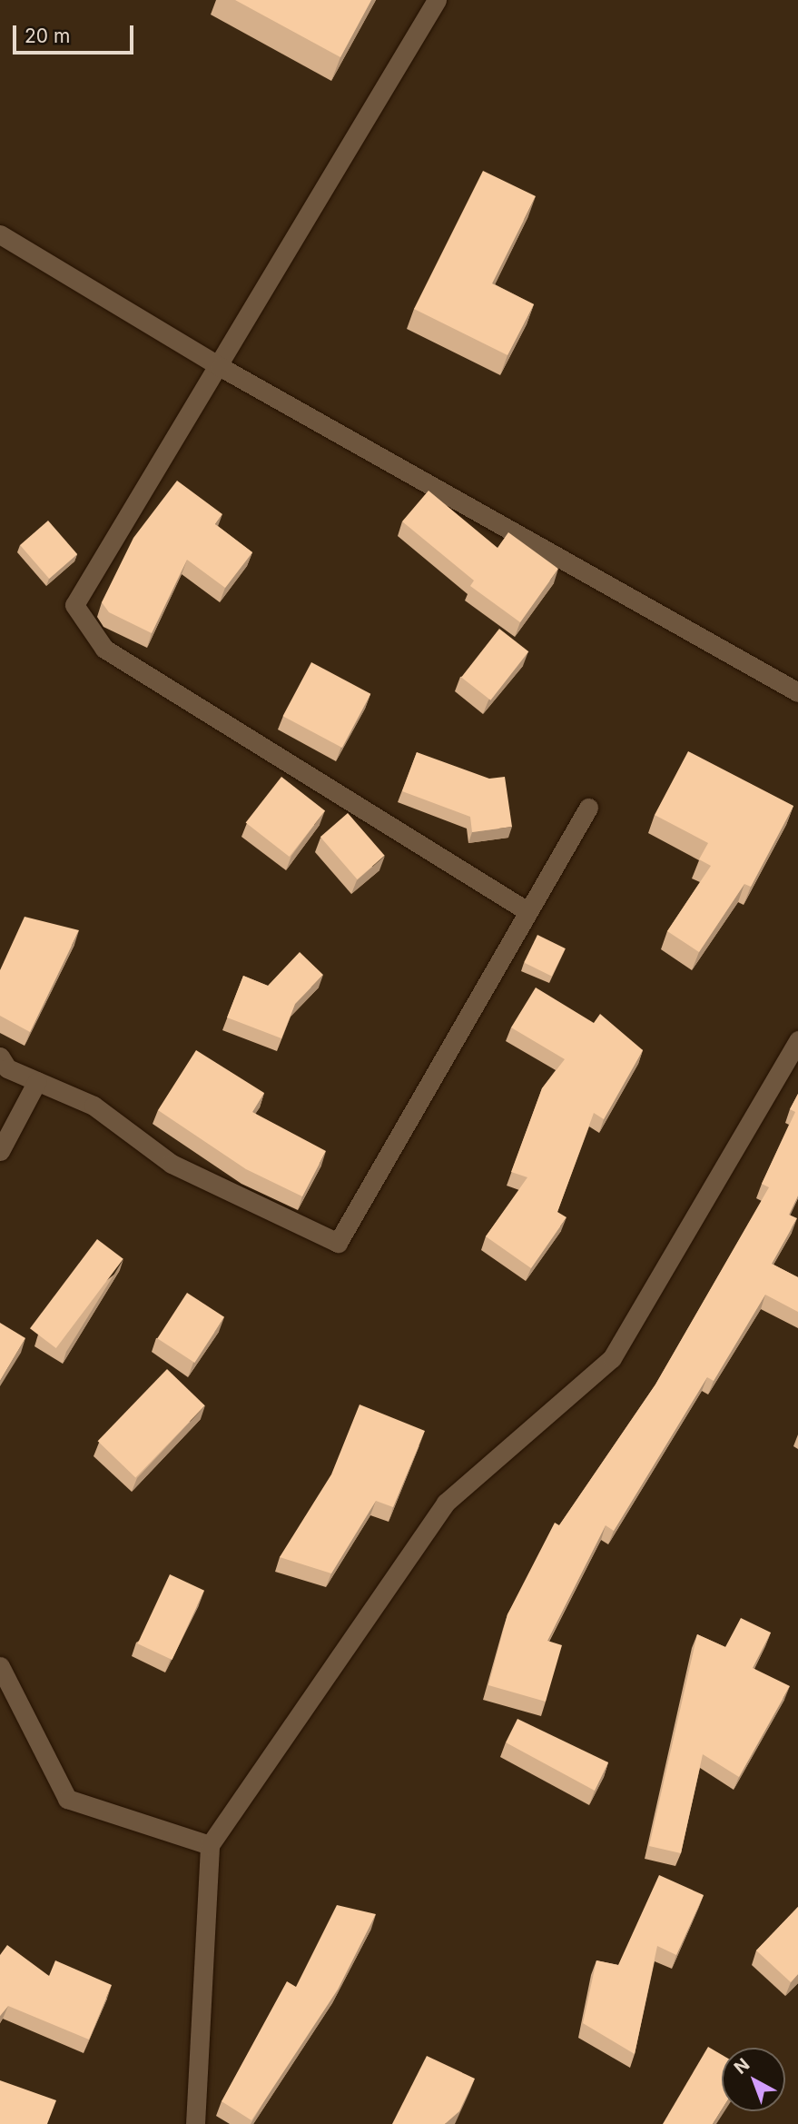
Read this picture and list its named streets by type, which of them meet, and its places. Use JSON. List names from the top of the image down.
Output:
{
  "scale_bar": "20 m",
  "north": "top left"
}
